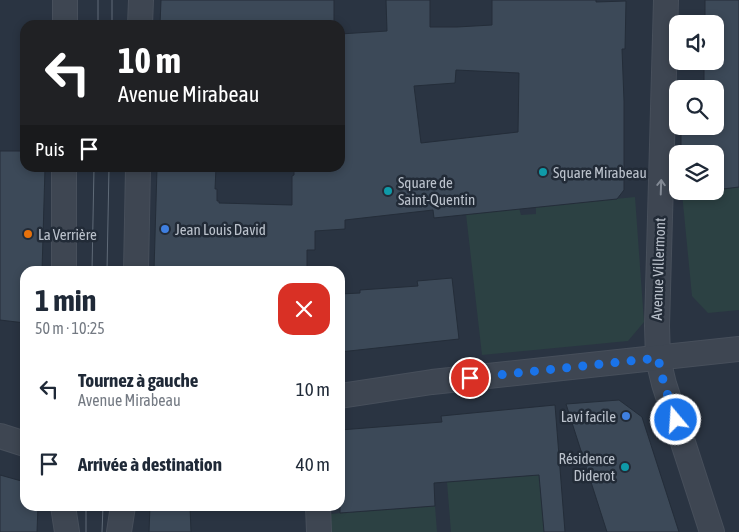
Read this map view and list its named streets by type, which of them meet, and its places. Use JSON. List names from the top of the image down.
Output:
{
  "streets": {
    "street": ["Avenue Villermont"]
  },
  "one_way": ["Avenue Villermont"],
  "places": [
    "Square Mirabeau",
    "Square de Saint-Quentin",
    "Jean Louis David",
    "La Verrière",
    "Lavi facile",
    "Résidence Diderot"
  ],
  "page": {
    "turn": ["10 m", "Avenue Mirabeau"],
    "then": "Puis",
    "heading": ["1 min", "50 m · 10:25"],
    "list": [
      {
        "name": "Tournez à gauche",
        "note": "Avenue Mirabeau",
        "value": "10 m"
      },
      {
        "name": "Arrivée à destination",
        "value": "40 m"
      }
    ]
  }
}
